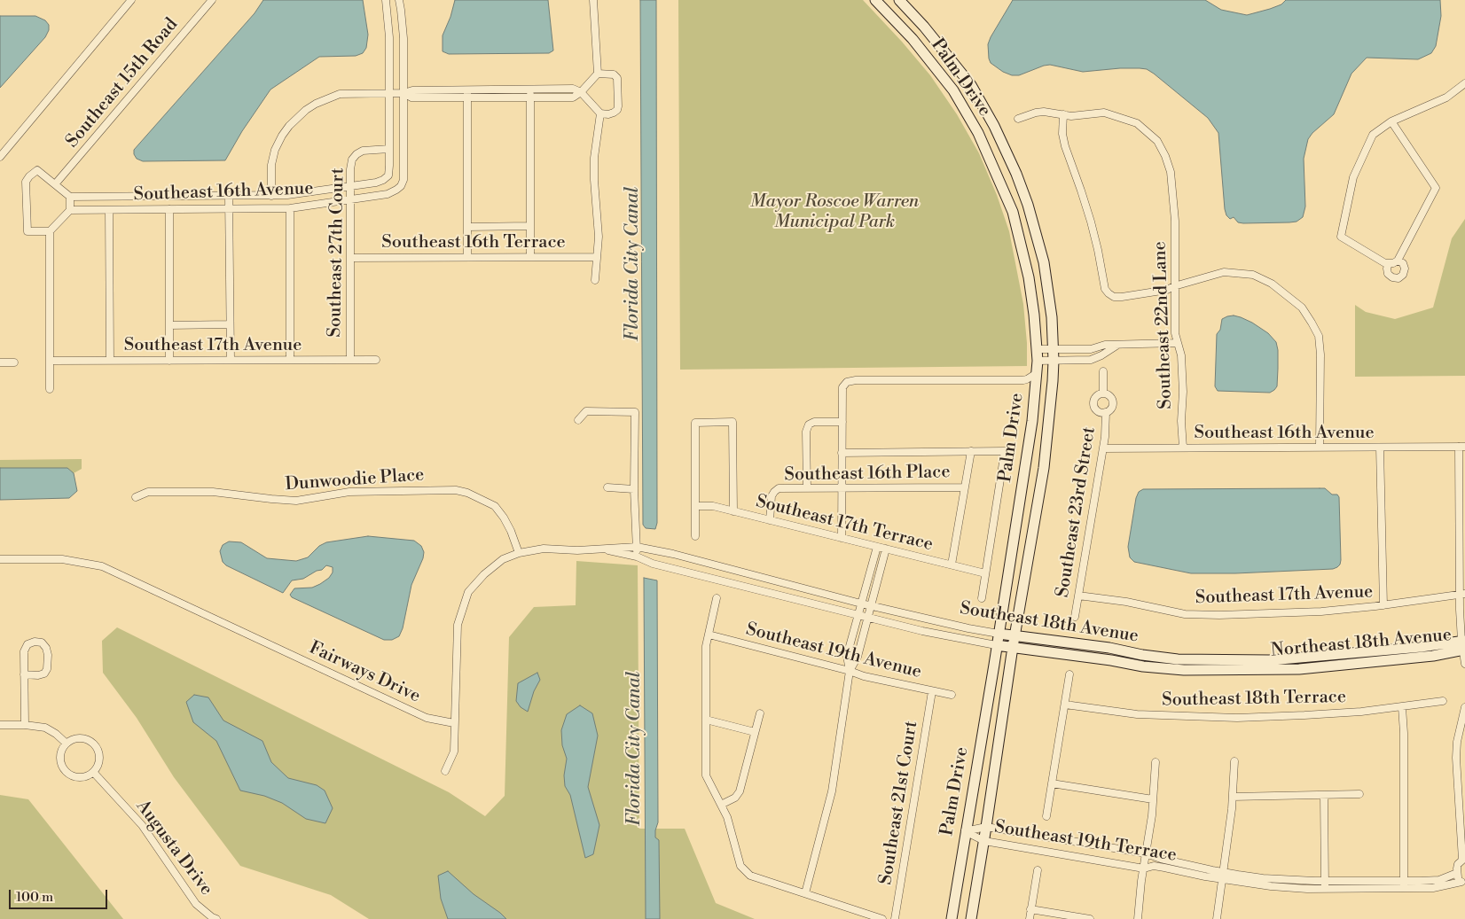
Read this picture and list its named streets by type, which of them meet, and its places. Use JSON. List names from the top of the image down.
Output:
{
  "streets": {
    "main road": ["Palm Drive", "Southeast 18th Avenue", "Northeast 18th Avenue"],
    "street": [
      "Southeast 15th Road",
      "Southeast 16th Avenue",
      "Southeast 16th Terrace",
      "Southeast 27th Court",
      "Southeast 22nd Lane",
      "Southeast 17th Avenue",
      "Southeast 16th Place",
      "Dunwoodie Place",
      "Southeast 23rd Street",
      "Southeast 17th Terrace",
      "Southeast 19th Avenue",
      "Fairways Drive",
      "Southeast 18th Terrace",
      "Southeast 21st Court",
      "Southeast 19th Terrace",
      "Augusta Drive"
    ]
  },
  "crossings": [
    ["Palm Drive", "Southeast 18th Avenue"],
    ["Palm Drive", "Northeast 18th Avenue"],
    ["Palm Drive", "Southeast 19th Terrace"],
    ["Southeast 16th Avenue", "Southeast 27th Court"],
    ["Southeast 16th Avenue", "Southeast 22nd Lane"],
    ["Southeast 16th Avenue", "Southeast 23rd Street"],
    ["Southeast 16th Terrace", "Southeast 27th Court"],
    ["Southeast 27th Court", "Southeast 17th Avenue"],
    ["Southeast 17th Avenue", "Southeast 23rd Street"],
    ["Southeast 16th Place", "Southeast 17th Terrace"],
    ["Southeast 18th Avenue", "Northeast 18th Avenue"],
    ["Southeast 19th Avenue", "Southeast 21st Court"]
  ],
  "water": ["Florida City Canal"],
  "parks": ["Mayor Roscoe Warren Municipal Park"],
  "scale_bar": "100 m"
}
